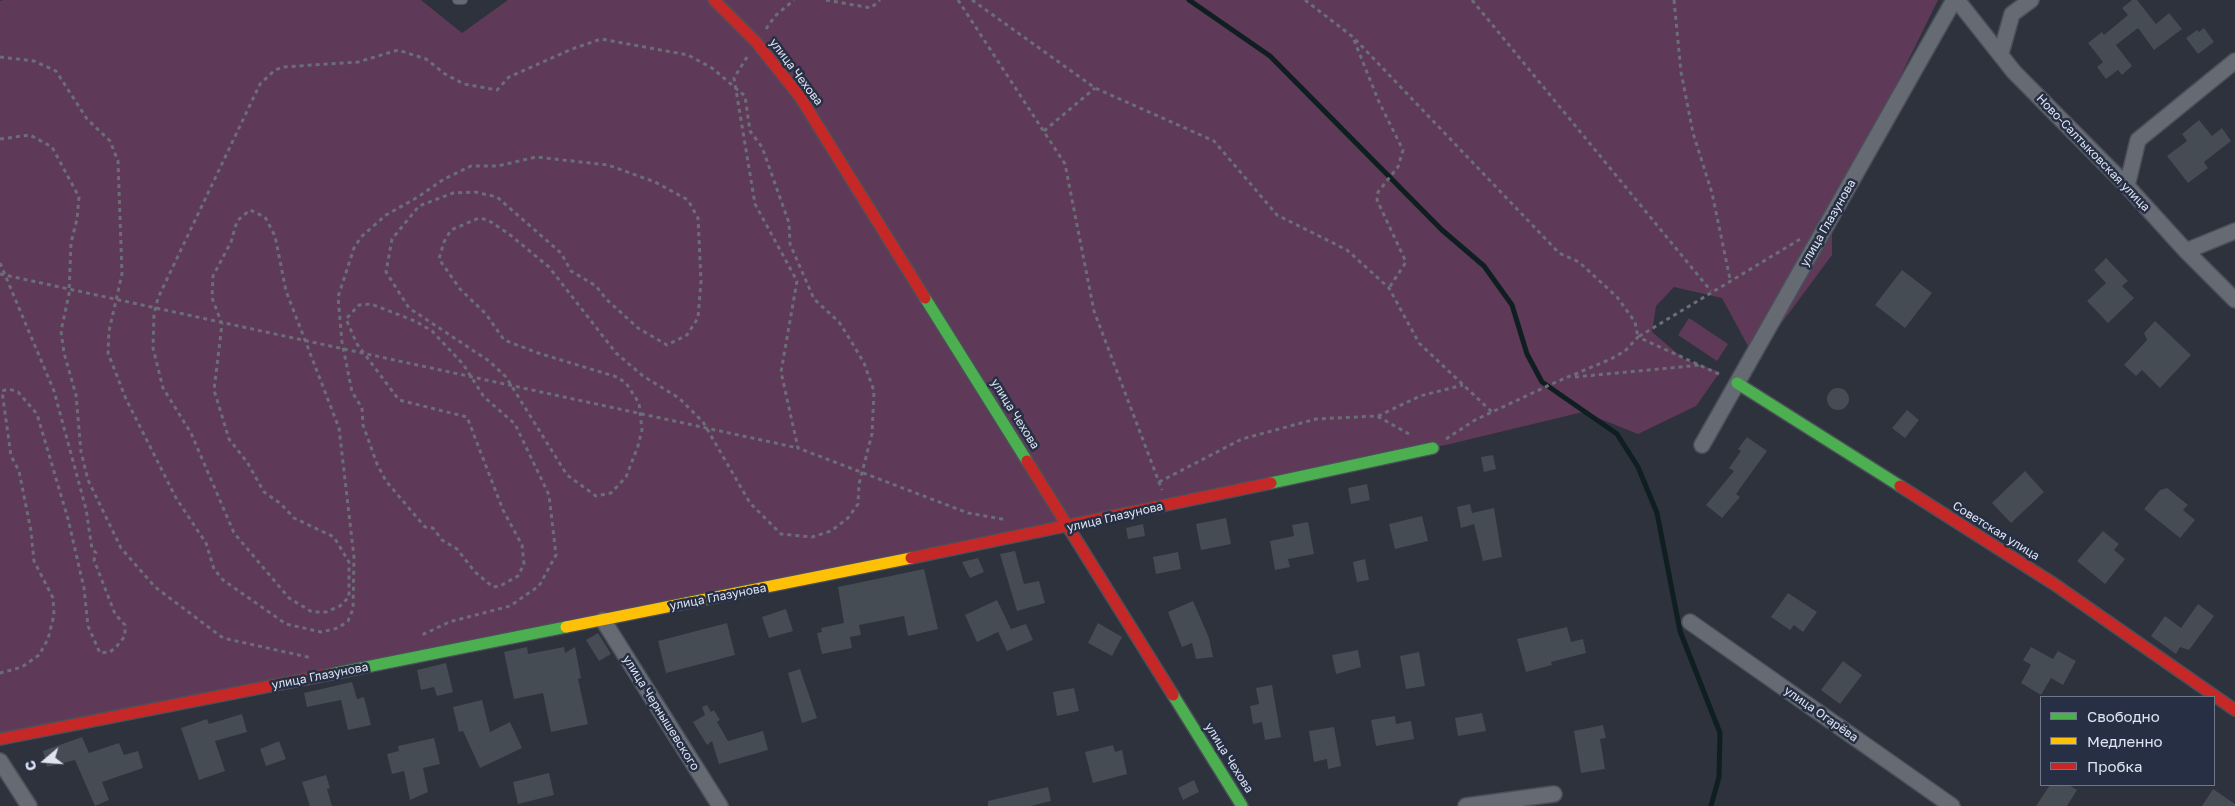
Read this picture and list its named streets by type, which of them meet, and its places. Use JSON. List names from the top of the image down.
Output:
{
  "streets": {
    "street": [
      "улица Чехова",
      "Ново-Салтыковская улица",
      "улица Глазунова",
      "Советская улица",
      "улица Чернышевского",
      "улица Огарёва"
    ]
  },
  "crossings": [
    ["улица Чехова", "улица Глазунова"],
    ["Ново-Салтыковская улица", "улица Глазунова"],
    ["улица Глазунова", "Советская улица"],
    ["улица Глазунова", "улица Чернышевского"]
  ],
  "legend": ["Свободно", "Медленно", "Пробка"],
  "north": "left"
}
